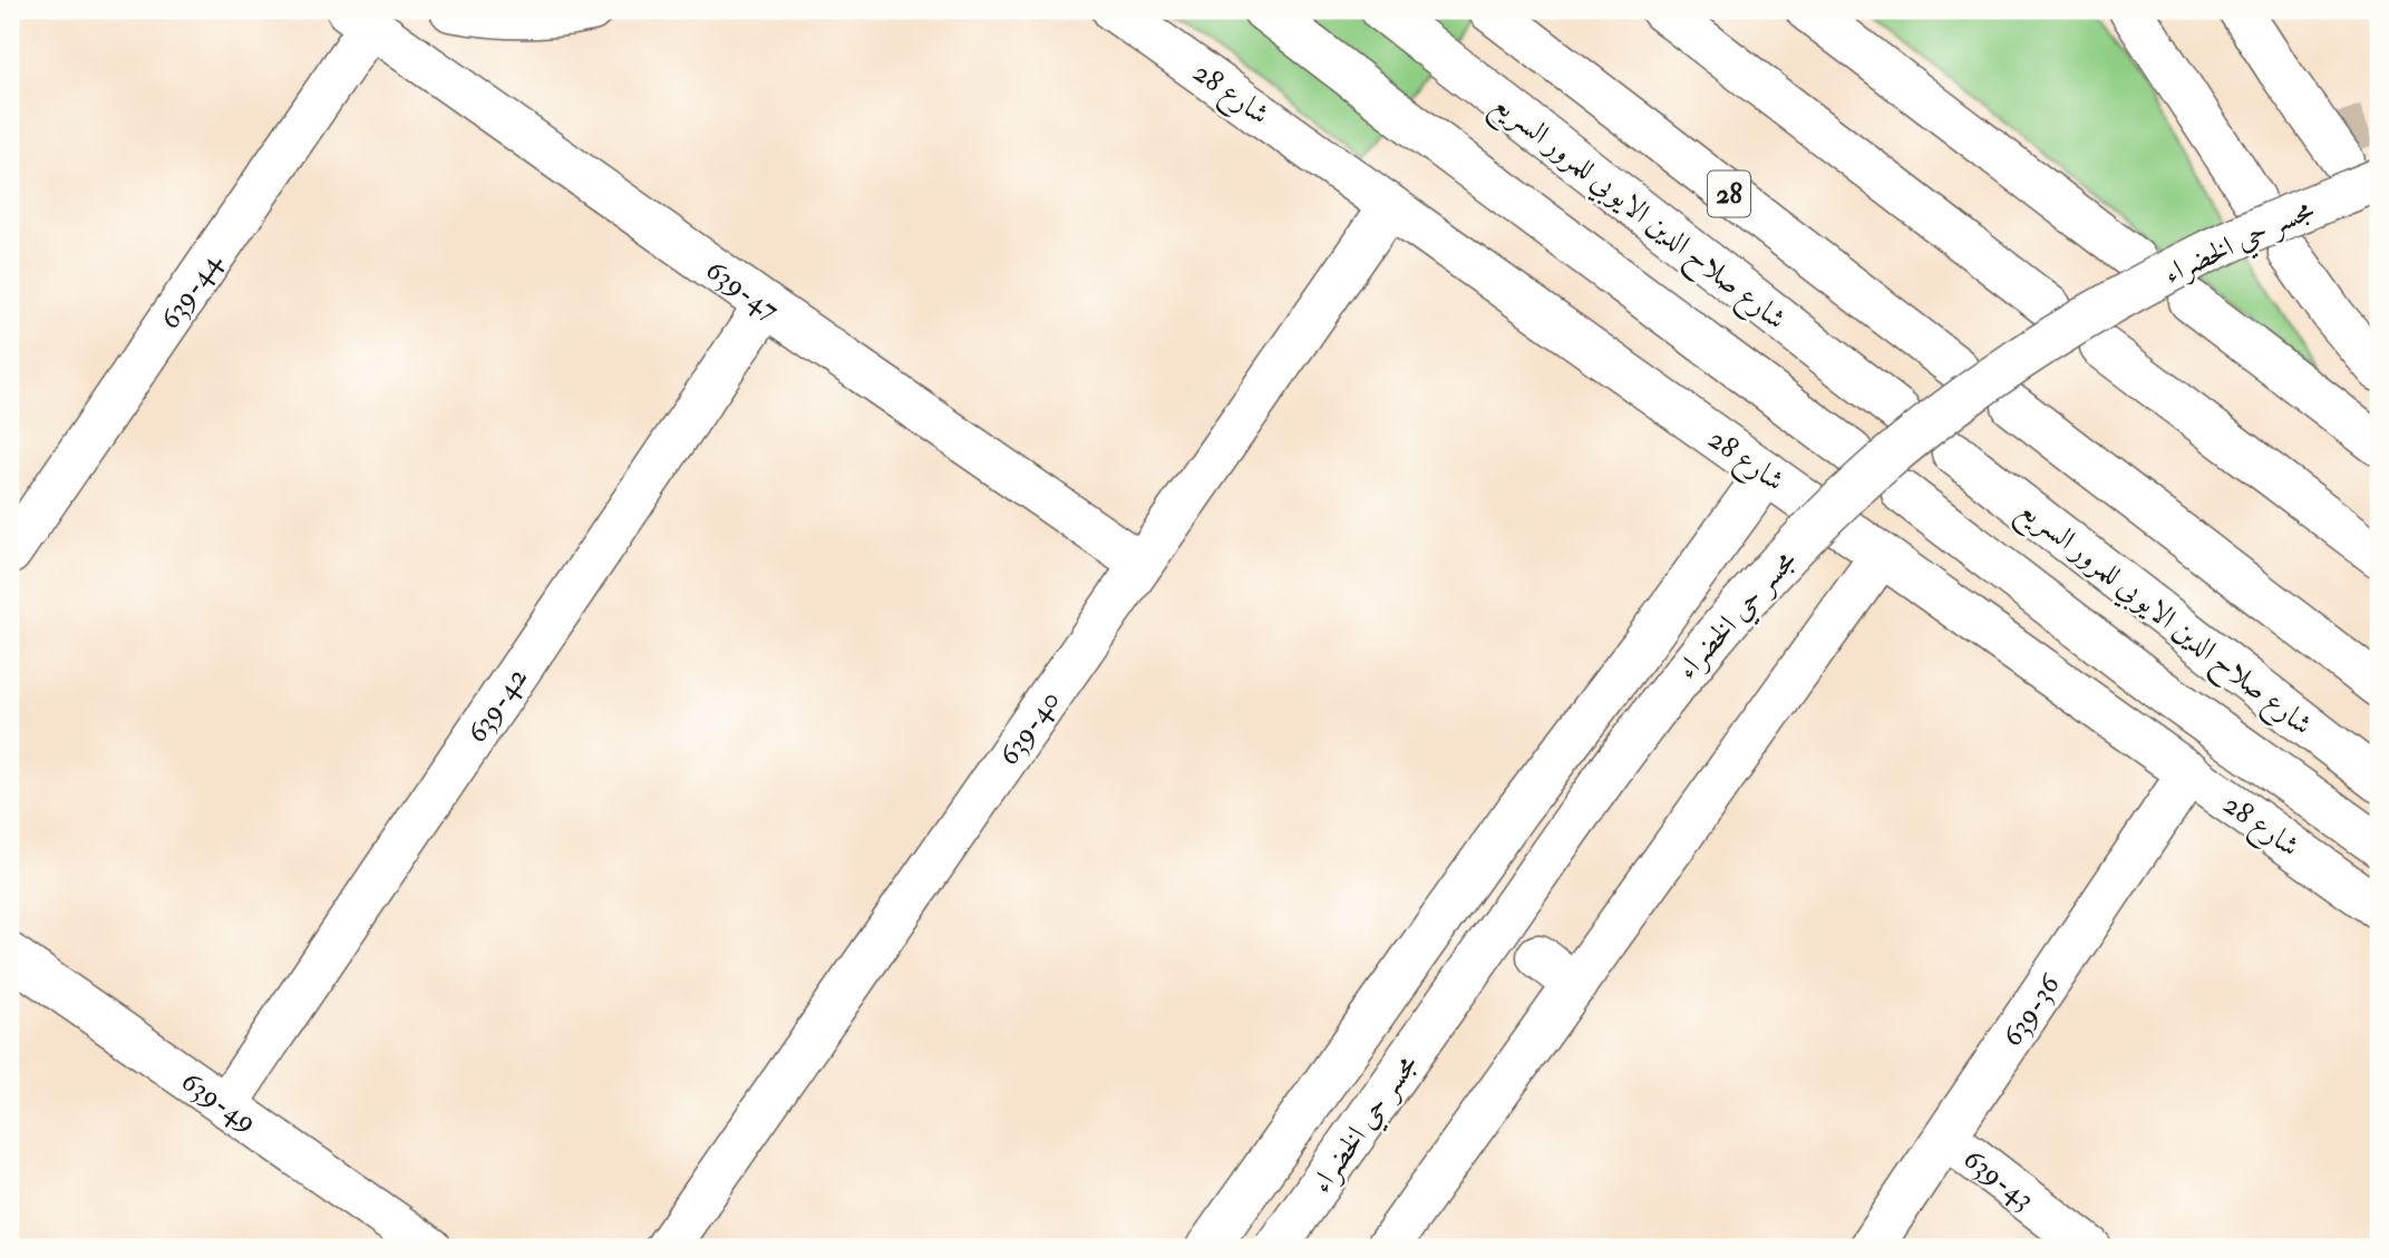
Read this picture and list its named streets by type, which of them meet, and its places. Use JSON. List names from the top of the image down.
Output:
{
  "streets": {
    "main road": [
      "شارع 28",
      "28",
      "شارع صلاح الدين الايوبي للمرور السريع",
      "مجسر حي الخضراء",
      "639-47",
      "639-44",
      "639-42",
      "639-40",
      "639-36",
      "639-49",
      "639-43"
    ]
  },
  "crossings": [
    ["شارع 28", "639-40"],
    ["شارع 28", "639-36"],
    ["639-47", "639-44"],
    ["639-47", "639-42"],
    ["639-47", "639-40"],
    ["639-42", "639-49"],
    ["639-36", "639-43"]
  ]
}
